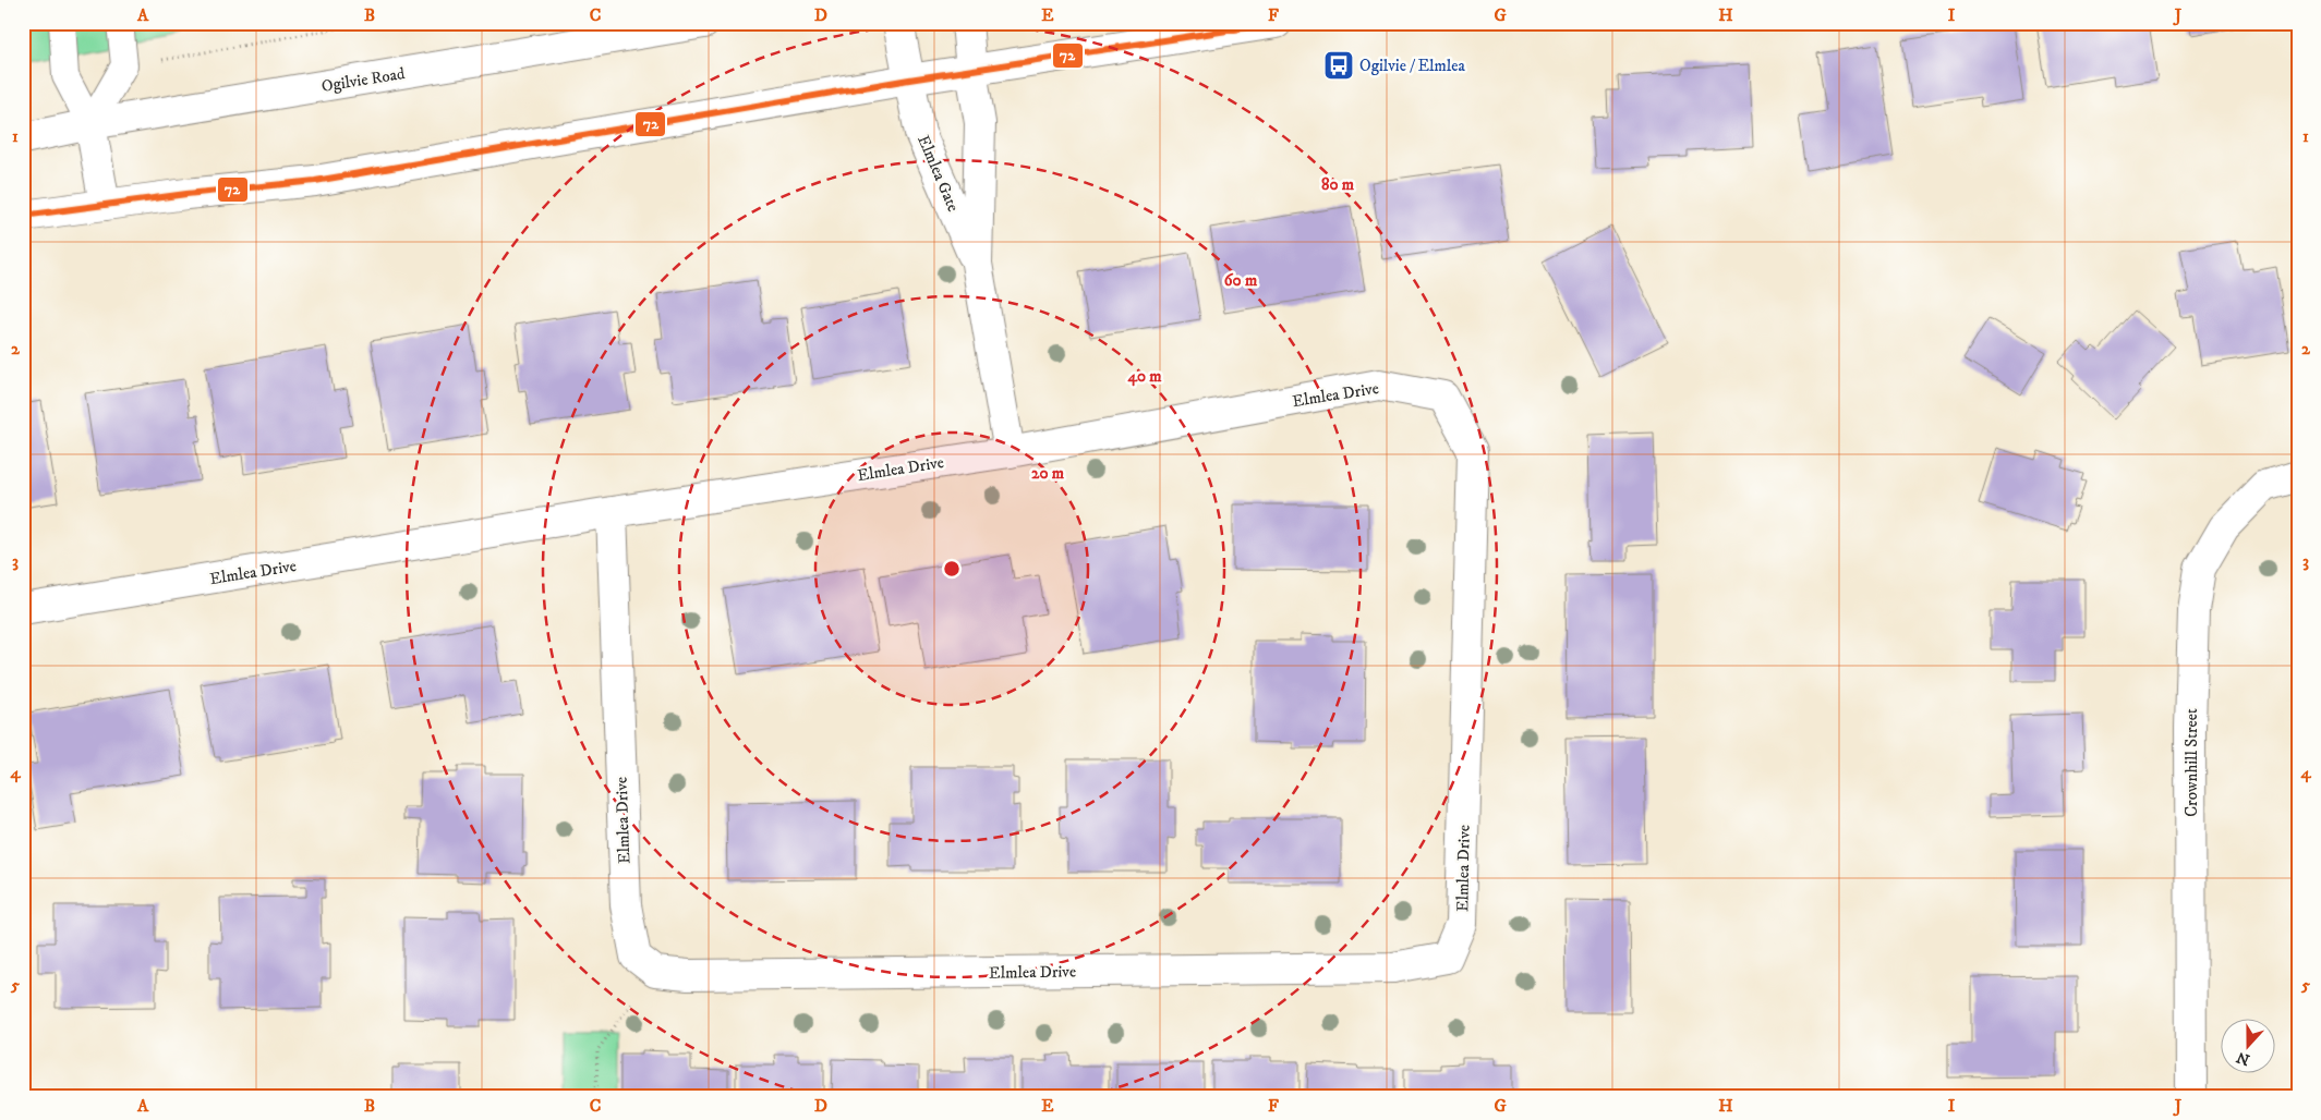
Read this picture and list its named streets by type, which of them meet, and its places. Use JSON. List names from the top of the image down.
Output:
{
  "streets": {
    "street": [
      "Ogilvie Road",
      "Elmlea Gate",
      "Elmlea Drive",
      "Crownhill Street"
    ]
  },
  "crossings": [
    ["Elmlea Gate", "Elmlea Drive"]
  ],
  "places": {
    "bus stop": ["Ogilvie / Elmlea"]
  },
  "lines": ["transit line 72"],
  "north": "bottom",
  "grid": {
    "columns": [
      "A",
      "B",
      "C",
      "D",
      "E",
      "F",
      "G",
      "H",
      "I",
      "J"
    ],
    "rows": [
      "1",
      "2",
      "3",
      "4",
      "5"
    ]
  },
  "rings": [
    "80 m",
    "60 m",
    "40 m",
    "20 m"
  ]
}
